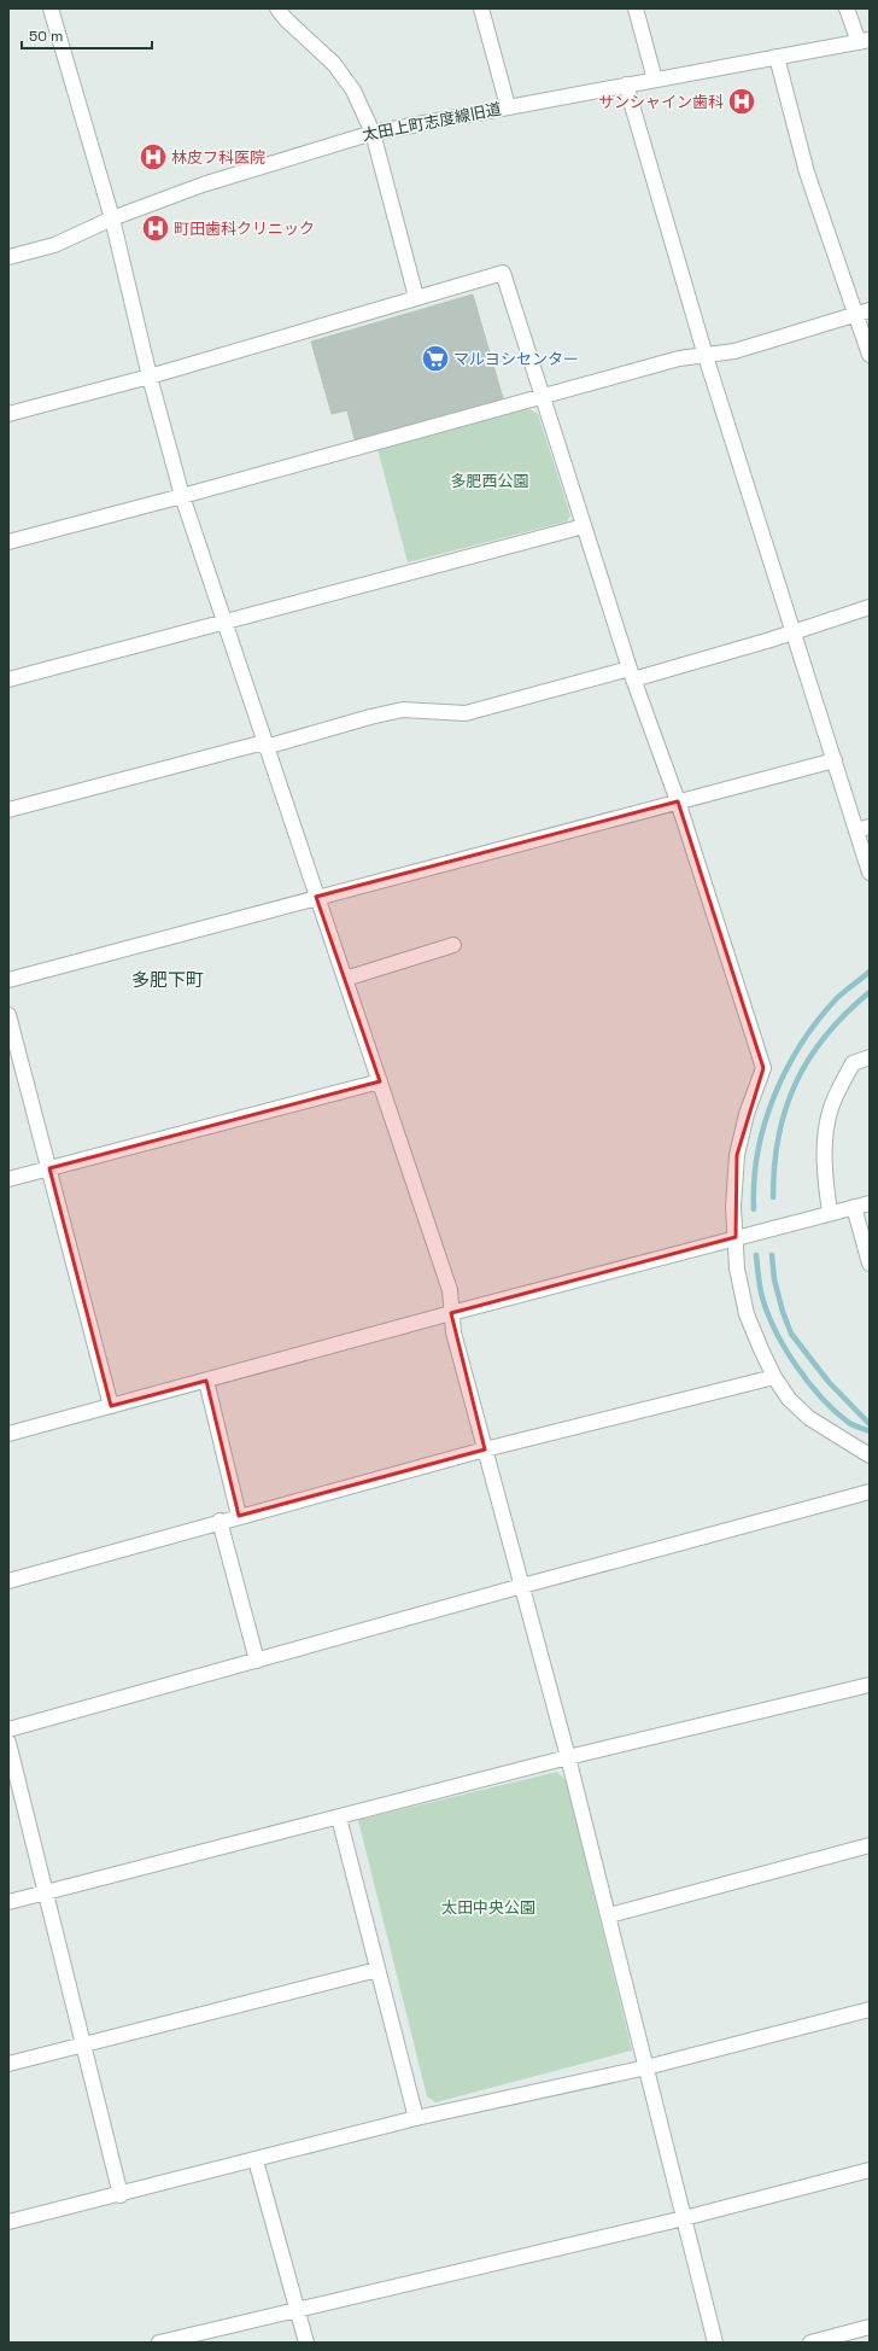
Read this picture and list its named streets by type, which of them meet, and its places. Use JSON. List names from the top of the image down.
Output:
{
  "streets": {
    "street": ["太田上町志度線旧道"]
  },
  "districts": ["多肥下町"],
  "parks": ["多肥西公園", "太田中央公園"],
  "places": {
    "hospital": ["サンシャイン歯科", "林皮フ科医院", "町田歯科クリニック"],
    "supermarket": ["マルヨシセンター"]
  },
  "scale_bar": "50 m"
}
